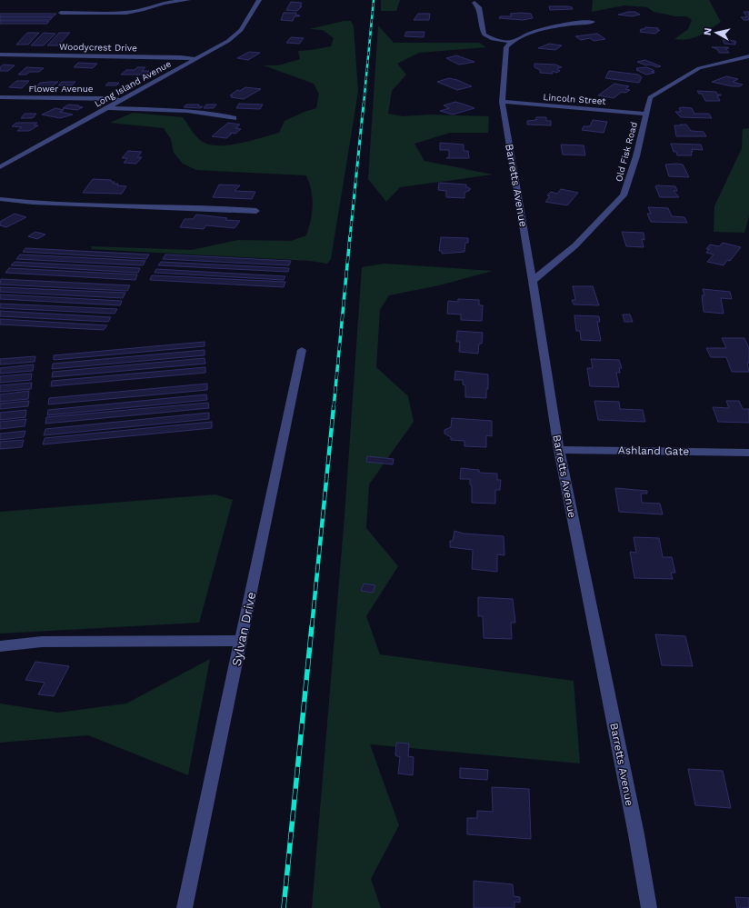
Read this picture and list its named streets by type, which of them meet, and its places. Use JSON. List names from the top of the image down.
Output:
{
  "streets": {
    "street": [
      "Woodycrest Drive",
      "Long Island Avenue",
      "Flower Avenue",
      "Lincoln Street",
      "Old Fisk Road",
      "Barretts Avenue",
      "Ashland Gate",
      "Sylvan Drive"
    ]
  },
  "crossings": [
    ["Woodycrest Drive", "Long Island Avenue"],
    ["Long Island Avenue", "Flower Avenue"],
    ["Lincoln Street", "Old Fisk Road"],
    ["Lincoln Street", "Barretts Avenue"],
    ["Old Fisk Road", "Barretts Avenue"],
    ["Barretts Avenue", "Ashland Gate"]
  ],
  "north": "left"
}
